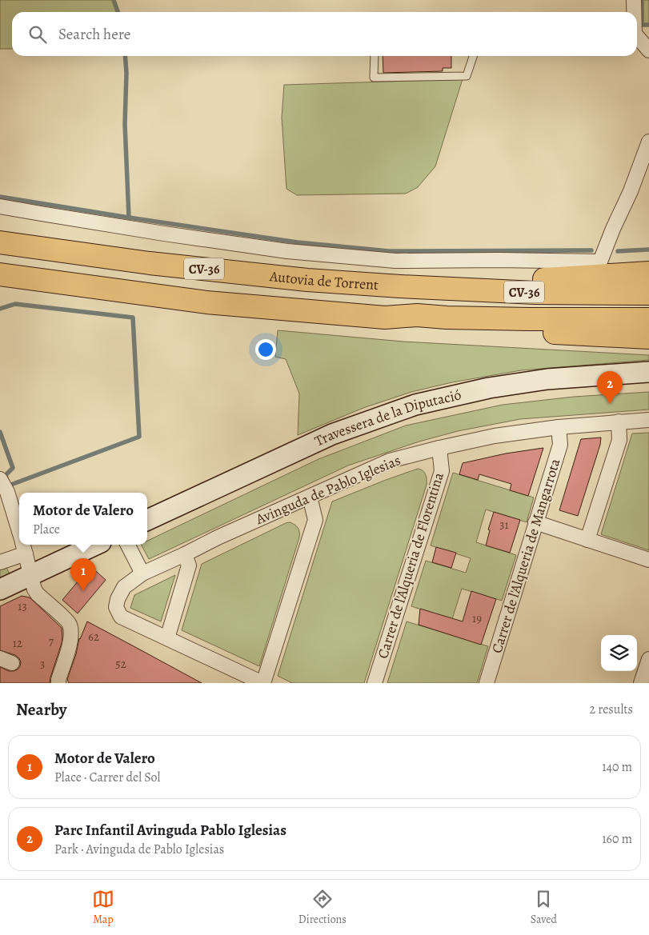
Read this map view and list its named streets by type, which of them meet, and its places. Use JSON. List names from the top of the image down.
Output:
{
  "streets": {
    "highway": ["CV-36", "Autovia de Torrent"],
    "street": [
      "Travessera de la Diputació",
      "Avinguda de Pablo Iglesias",
      "Carrer de l'Alqueria de Mangarrota",
      "Carrer de l'Alqueria de Florentina"
    ]
  },
  "crossings": [
    ["Avinguda de Pablo Iglesias", "Carrer de l'Alqueria de Mangarrota"],
    ["Avinguda de Pablo Iglesias", "Carrer de l'Alqueria de Florentina"]
  ],
  "house_numbers": [
    "31",
    "13",
    "19",
    "62",
    "7",
    "12",
    "3",
    "52"
  ],
  "page": {
    "search": "Search here",
    "pins": ["2", "1"],
    "popup": ["Motor de Valero", "Place"],
    "heading": ["Nearby", "2 results"],
    "list": [
      {
        "mark": "1",
        "name": "Motor de Valero",
        "note": "Place · Carrer del Sol",
        "value": "140 m"
      },
      {
        "mark": "2",
        "name": "Parc Infantil Avinguda Pablo Iglesias",
        "note": "Park · Avinguda de Pablo Iglesias",
        "value": "160 m"
      }
    ],
    "nav": ["Map", "Directions", "Saved"]
  }
}
